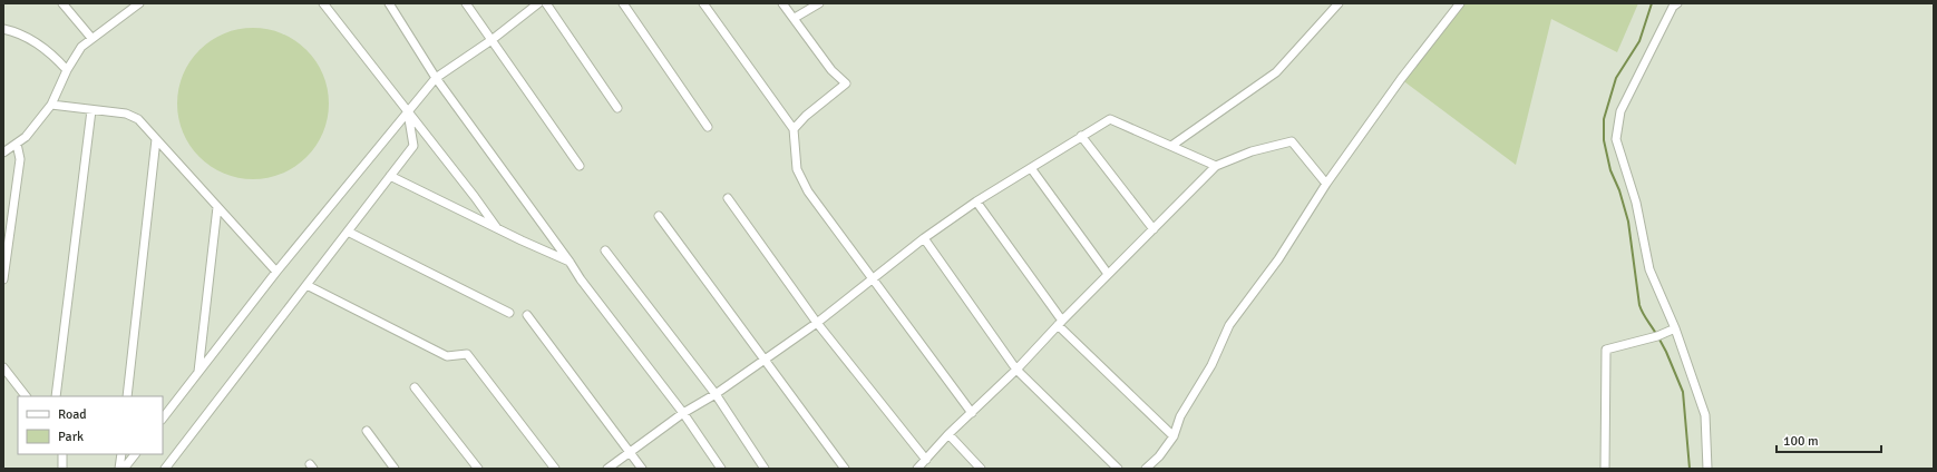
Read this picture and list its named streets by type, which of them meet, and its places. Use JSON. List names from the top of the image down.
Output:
{
  "legend": ["Road", "Park"],
  "scale_bar": "100 m"
}
